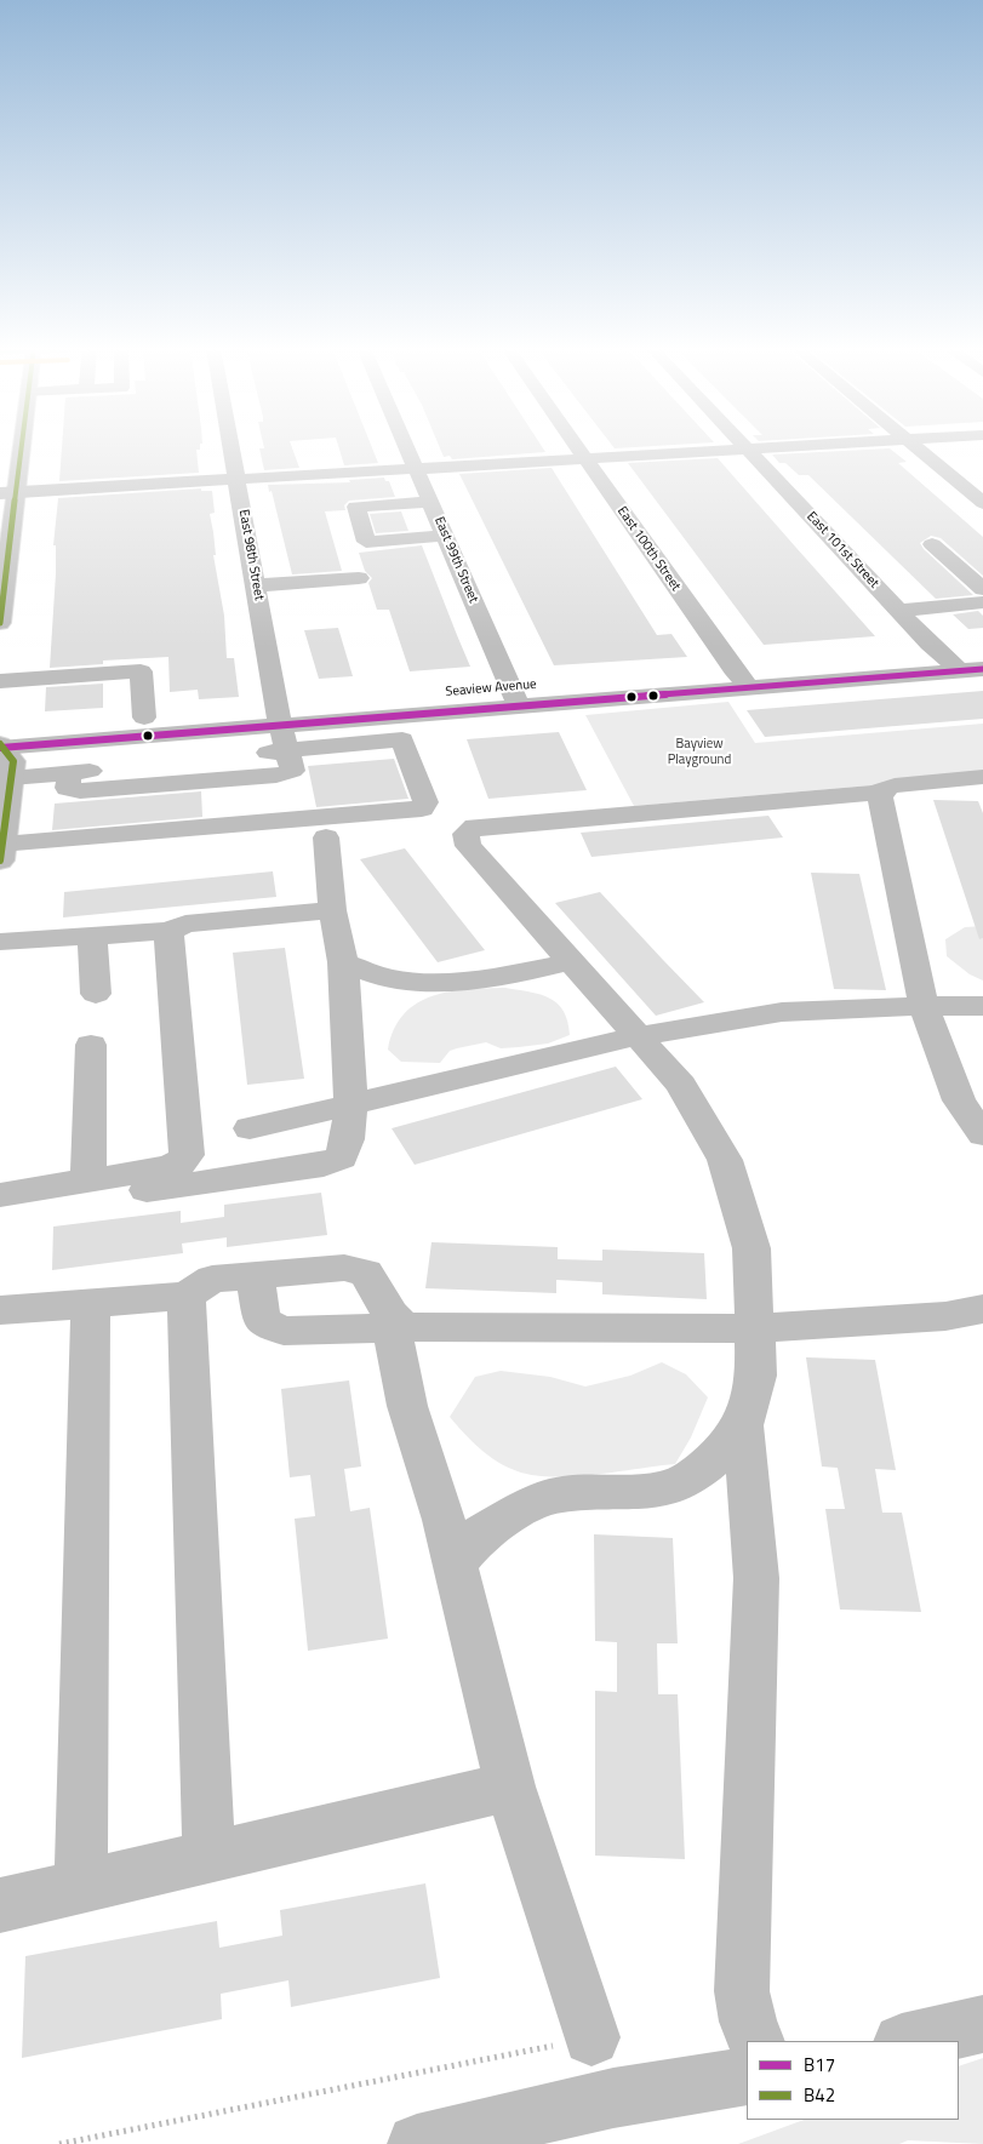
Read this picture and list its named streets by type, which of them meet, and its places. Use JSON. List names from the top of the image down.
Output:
{
  "streets": {
    "street": [
      "East 100th Street",
      "East 101st Street",
      "East 98th Street",
      "East 99th Street",
      "Seaview Avenue"
    ]
  },
  "crossings": [
    ["East 100th Street", "Seaview Avenue"],
    ["East 101st Street", "Seaview Avenue"],
    ["East 98th Street", "Seaview Avenue"],
    ["East 99th Street", "Seaview Avenue"]
  ],
  "parks": ["Bayview Playground"],
  "lines": ["transit line B42", "transit line B17"],
  "legend": ["B17", "B42"]
}
